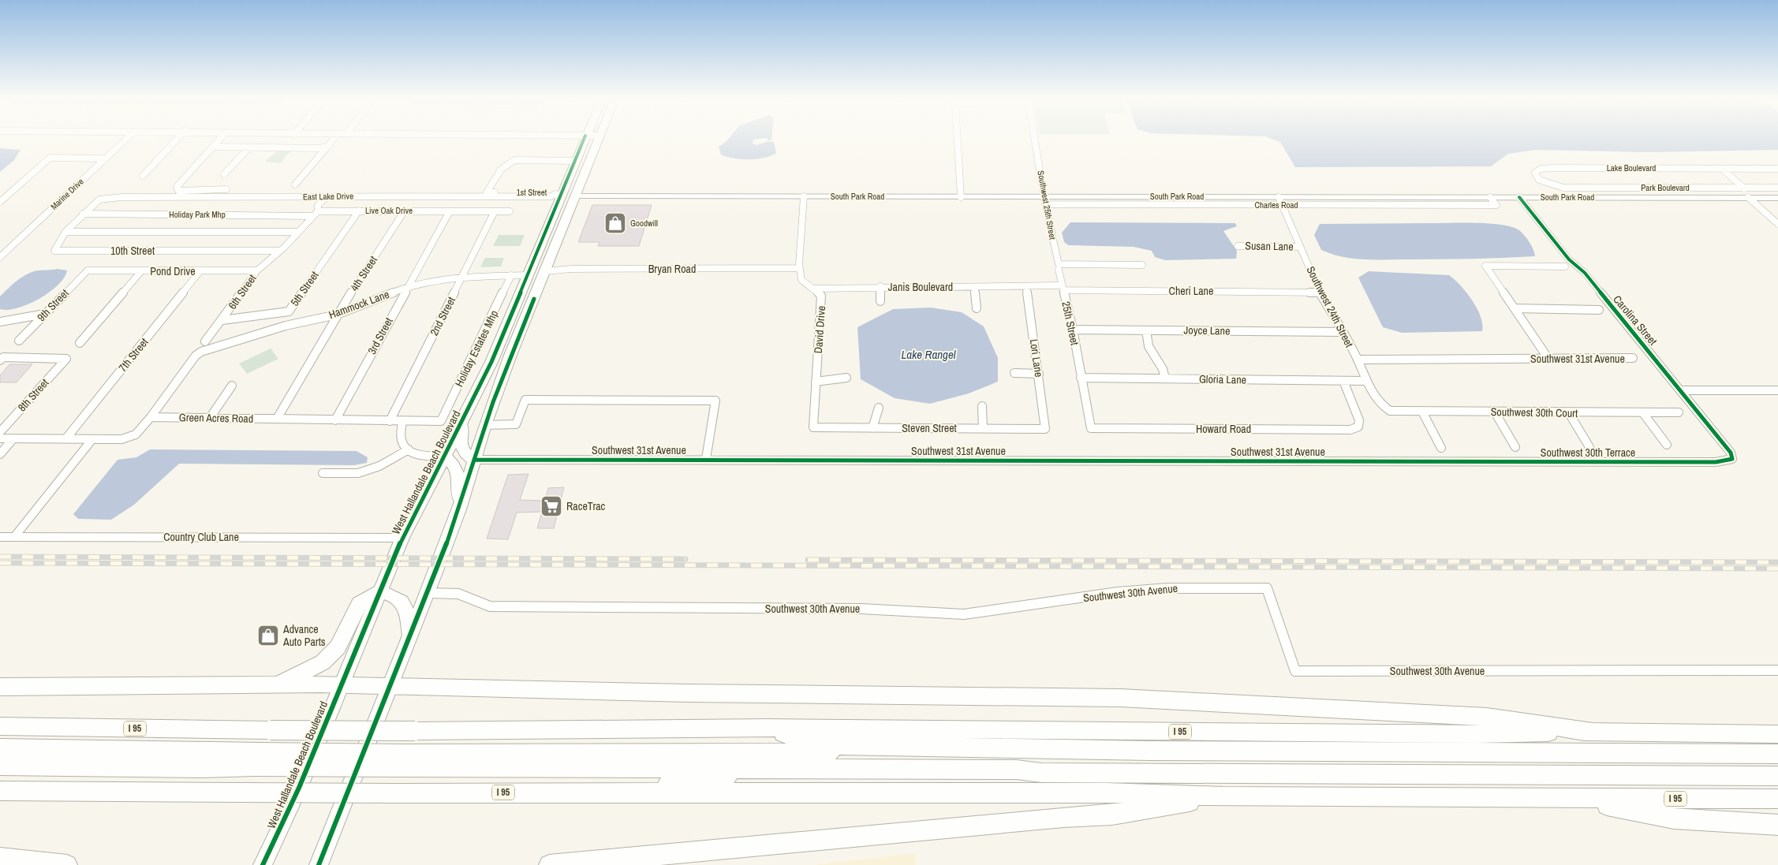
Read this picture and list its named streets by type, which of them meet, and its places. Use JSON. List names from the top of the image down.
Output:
{
  "streets": {
    "highway": ["I 95"],
    "main road": ["West Hallandale Beach Boulevard"],
    "street": [
      "Lake Boulevard",
      "Park Boulevard",
      "1st Street",
      "Marine Drive",
      "East Lake Drive",
      "South Park Road",
      "Southwest 25th Street",
      "Charles Road",
      "Live Oak Drive",
      "Holiday Park Mhp",
      "Susan Lane",
      "10th Street",
      "Bryan Road",
      "Pond Drive",
      "4th Street",
      "Janis Boulevard",
      "5th Street",
      "Cheri Lane",
      "6th Street",
      "Hammock Lane",
      "9th Street",
      "Southwest 24th Street",
      "2nd Street",
      "Carolina Street",
      "25th Street",
      "David Drive",
      "Joyce Lane",
      "3rd Street",
      "Holiday Estates Mhp",
      "7th Street",
      "Lori Lane",
      "Southwest 31st Avenue",
      "Gloria Lane",
      "8th Street",
      "Southwest 30th Court",
      "Green Acres Road",
      "Steven Street",
      "Howard Road",
      "Southwest 30th Terrace",
      "Country Club Lane",
      "Southwest 30th Avenue"
    ]
  },
  "crossings": [
    ["Lake Boulevard", "Park Boulevard"],
    ["1st Street", "East Lake Drive"],
    ["1st Street", "South Park Road"],
    ["1st Street", "West Hallandale Beach Boulevard"],
    ["East Lake Drive", "10th Street"],
    ["East Lake Drive", "West Hallandale Beach Boulevard"],
    ["South Park Road", "Southwest 25th Street"],
    ["South Park Road", "Charles Road"],
    ["South Park Road", "Southwest 24th Street"],
    ["South Park Road", "Carolina Street"],
    ["Southwest 25th Street", "Charles Road"],
    ["Southwest 25th Street", "25th Street"],
    ["Charles Road", "Southwest 24th Street"],
    ["Live Oak Drive", "4th Street"],
    ["Live Oak Drive", "5th Street"],
    ["Live Oak Drive", "2nd Street"],
    ["Live Oak Drive", "3rd Street"],
    ["Holiday Park Mhp", "10th Street"],
    ["Susan Lane", "Southwest 24th Street"],
    ["10th Street", "6th Street"],
    ["Pond Drive", "6th Street"],
    ["Pond Drive", "9th Street"],
    ["Pond Drive", "7th Street"],
    ["4th Street", "Hammock Lane"],
    ["4th Street", "Green Acres Road"],
    ["Janis Boulevard", "Cheri Lane"],
    ["Janis Boulevard", "David Drive"],
    ["Janis Boulevard", "Lori Lane"],
    ["5th Street", "6th Street"],
    ["Cheri Lane", "Southwest 24th Street"],
    ["Cheri Lane", "25th Street"],
    ["Cheri Lane", "Lori Lane"],
    ["Hammock Lane", "2nd Street"],
    ["Hammock Lane", "3rd Street"],
    ["Hammock Lane", "Holiday Estates Mhp"],
    ["Hammock Lane", "Green Acres Road"],
    ["Hammock Lane", "West Hallandale Beach Boulevard"],
    ["Southwest 24th Street", "Joyce Lane"],
    ["Southwest 24th Street", "Southwest 31st Avenue"],
    ["Southwest 24th Street", "Gloria Lane"],
    ["Southwest 24th Street", "Southwest 30th Court"],
    ["2nd Street", "Green Acres Road"],
    ["Carolina Street", "Southwest 30th Terrace"],
    ["25th Street", "Joyce Lane"],
    ["25th Street", "Gloria Lane"],
    ["25th Street", "Howard Road"],
    ["David Drive", "Steven Street"],
    ["3rd Street", "Green Acres Road"],
    ["Holiday Estates Mhp", "Green Acres Road"],
    ["Lori Lane", "Steven Street"],
    ["Southwest 31st Avenue", "Southwest 30th Terrace"],
    ["Gloria Lane", "Howard Road"],
    ["West Hallandale Beach Boulevard", "Country Club Lane"]
  ],
  "water": ["Lake Rangel"],
  "places": {
    "shop": ["Goodwill", "Advance Auto Parts"],
    "supermarket": ["RaceTrac"]
  }
}
